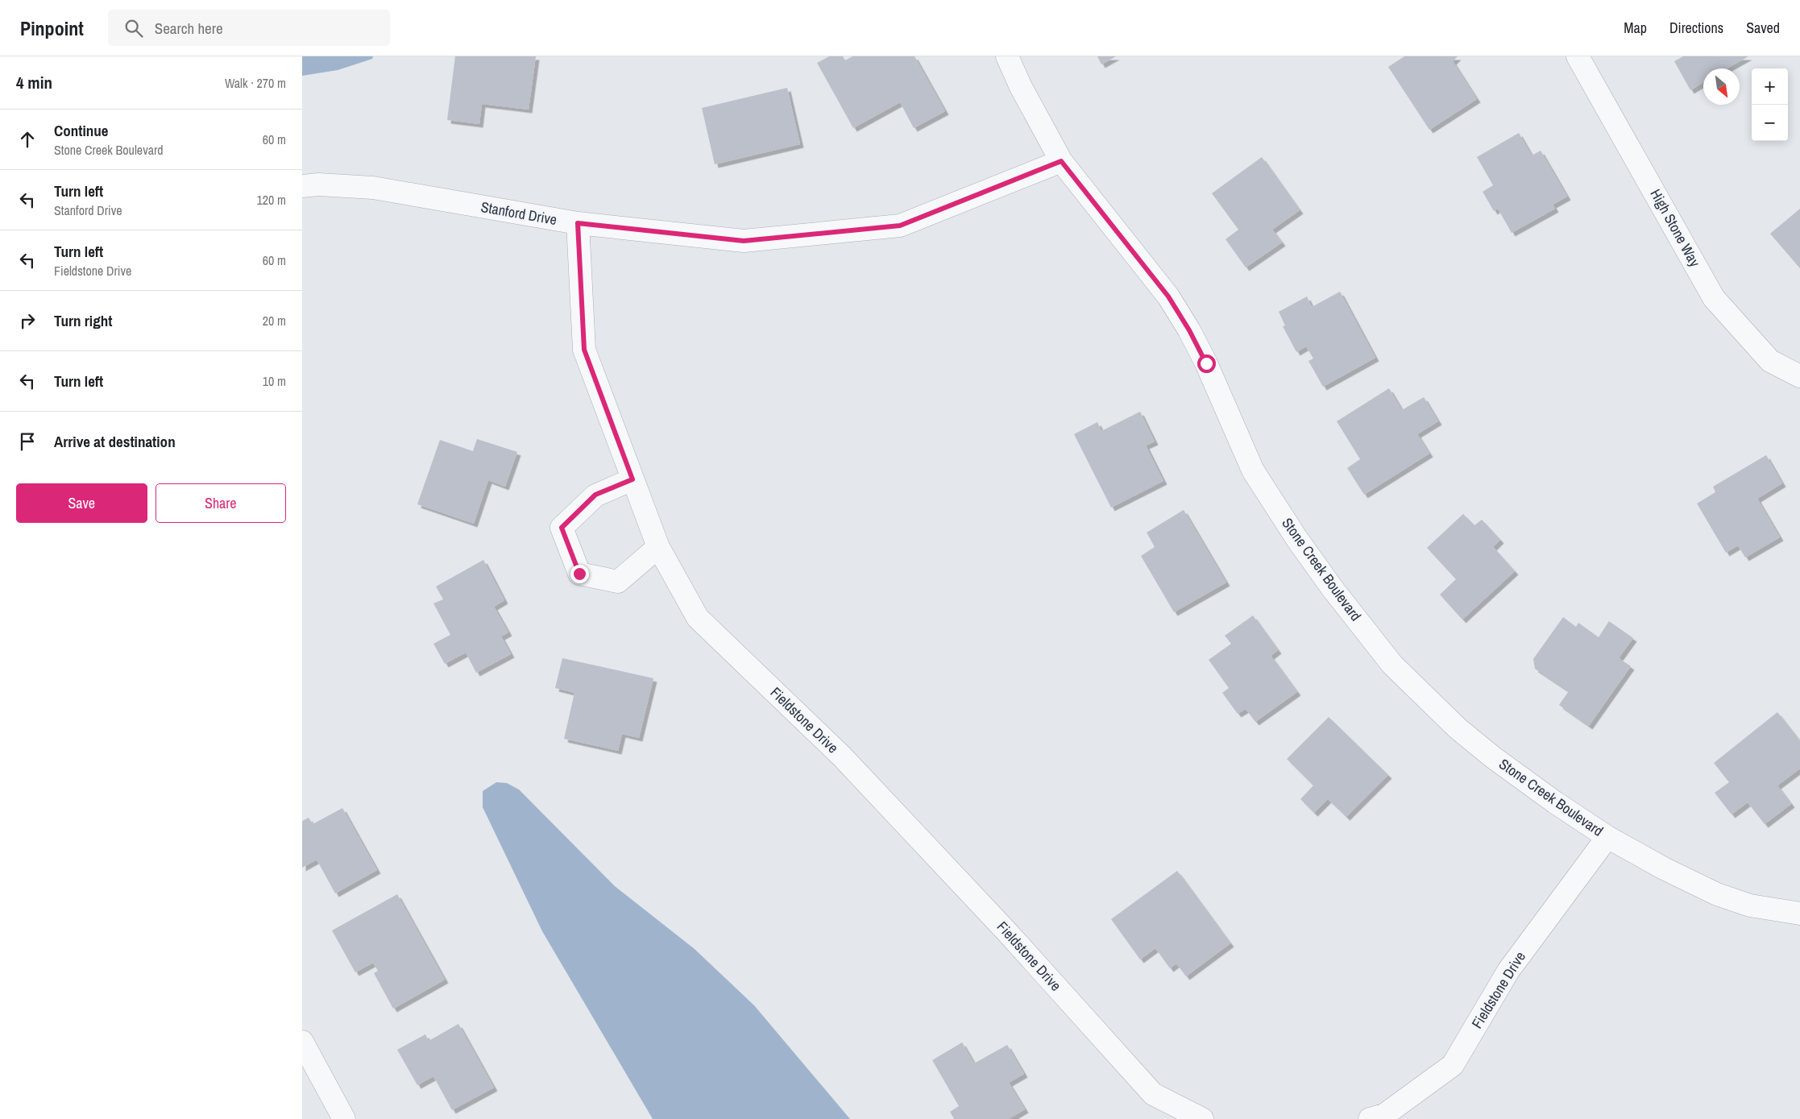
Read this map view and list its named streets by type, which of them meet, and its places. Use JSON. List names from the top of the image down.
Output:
{
  "streets": {
    "street": [
      "Stanford Drive",
      "High Stone Way",
      "Stone Creek Boulevard",
      "Fieldstone Drive"
    ]
  },
  "crossings": [
    ["Stanford Drive", "Stone Creek Boulevard"],
    ["Stanford Drive", "Fieldstone Drive"],
    ["Stone Creek Boulevard", "Fieldstone Drive"]
  ],
  "north": "bottom right",
  "page": {
    "header": "Pinpoint",
    "search": "Search here",
    "nav": ["Map", "Directions", "Saved"],
    "heading": ["4 min", "Walk · 270 m"],
    "map_buttons": ["+", "−"],
    "list": [
      ["Continue", "Stone Creek Boulevard", "60 m"],
      ["Turn left", "Stanford Drive", "120 m"],
      ["Turn left", "Fieldstone Drive", "60 m"],
      ["Turn right", "20 m"],
      ["Turn left", "10 m"],
      "Arrive at destination"
    ],
    "buttons": ["Save", "Share"]
  }
}
